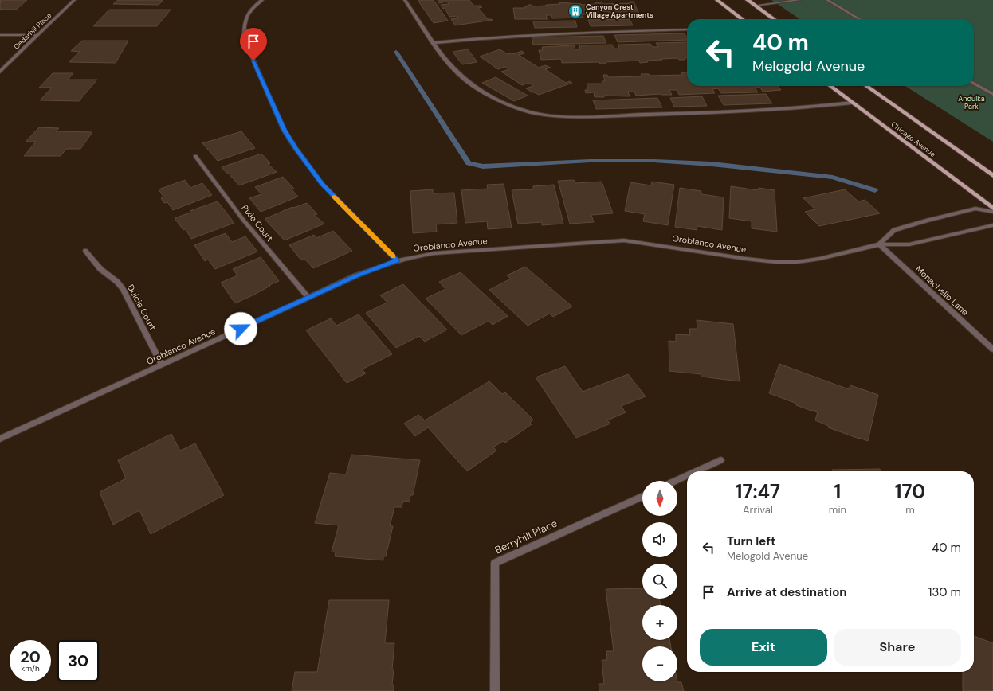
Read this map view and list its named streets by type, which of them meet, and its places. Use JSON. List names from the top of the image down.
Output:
{
  "streets": {
    "main road": ["Chicago Avenue"],
    "street": [
      "Cedarhill Place",
      "Pixie Court",
      "Oroblanco Avenue",
      "Monachello Lane",
      "Dulcia Court",
      "Berryhill Place"
    ]
  },
  "crossings": [
    ["Pixie Court", "Oroblanco Avenue"],
    ["Oroblanco Avenue", "Monachello Lane"],
    ["Oroblanco Avenue", "Dulcia Court"]
  ],
  "parks": ["Andulka Park"],
  "places": {
    "building": ["Canyon Crest Village Apartments"]
  },
  "north": "bottom",
  "page": {
    "turn": ["40 m", "Melogold Avenue"],
    "eta": [
      "17:47",
      "Arrival",
      "1",
      "min",
      "170",
      "m"
    ],
    "map_buttons": ["+", "−"],
    "list": [
      {
        "name": "Turn left",
        "note": "Melogold Avenue",
        "value": "40 m"
      },
      {
        "name": "Arrive at destination",
        "value": "130 m"
      }
    ],
    "buttons": ["Exit", "Share"],
    "speed": "20 km/h",
    "limit": "30"
  }
}
